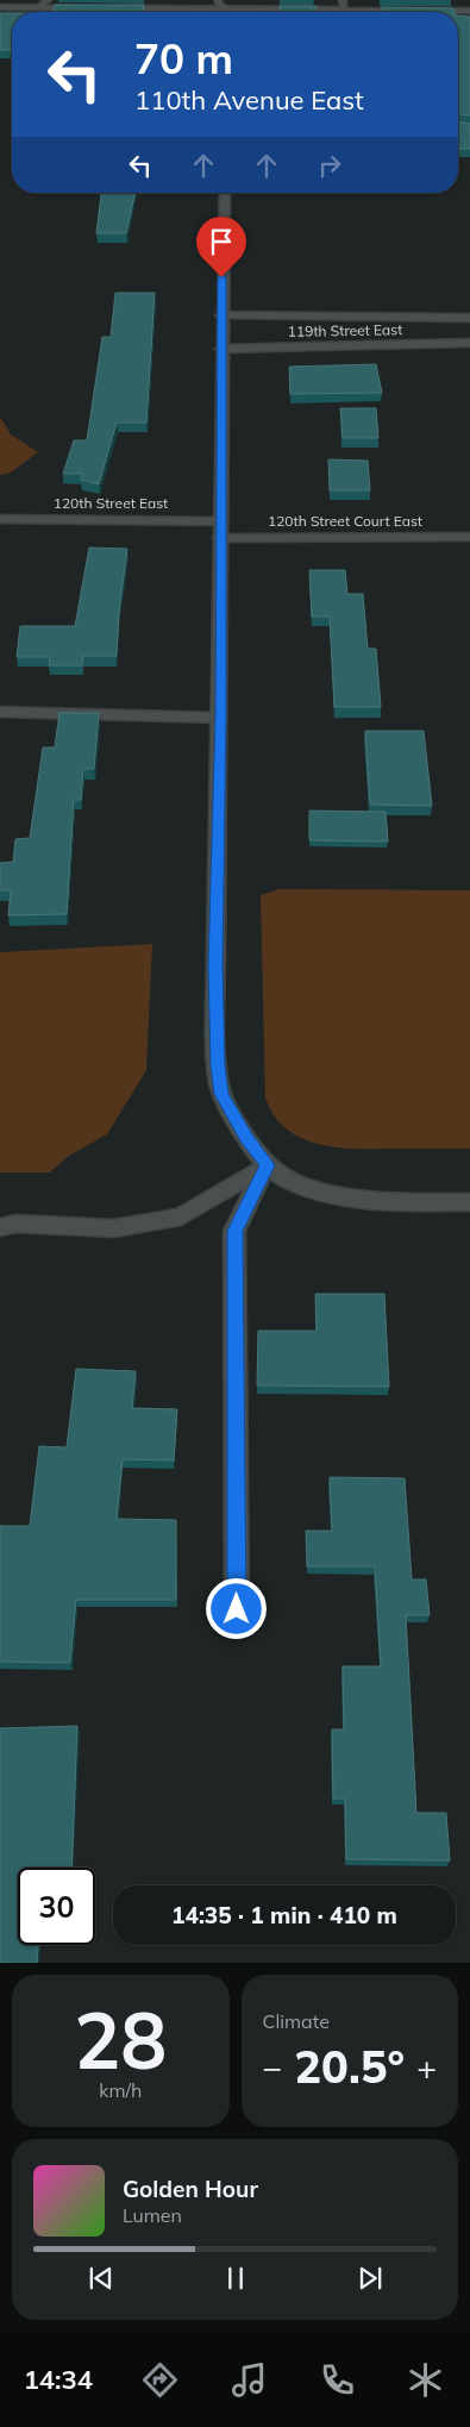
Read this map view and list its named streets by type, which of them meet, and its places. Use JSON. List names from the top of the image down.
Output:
{
  "streets": {
    "street": ["119th Street East", "120th Street East", "120th Street Court East"]
  },
  "page": {
    "turn": ["70 m", "110th Avenue East"],
    "limit": "30",
    "trip": "14:35 · 1 min · 410 m",
    "tile": [
      ["28", "km/h"],
      "Climate"
    ],
    "heat": ["−", "20.5°", "+"],
    "song": ["Golden Hour", "Lumen"],
    "tabs": "14:34"
  }
}
